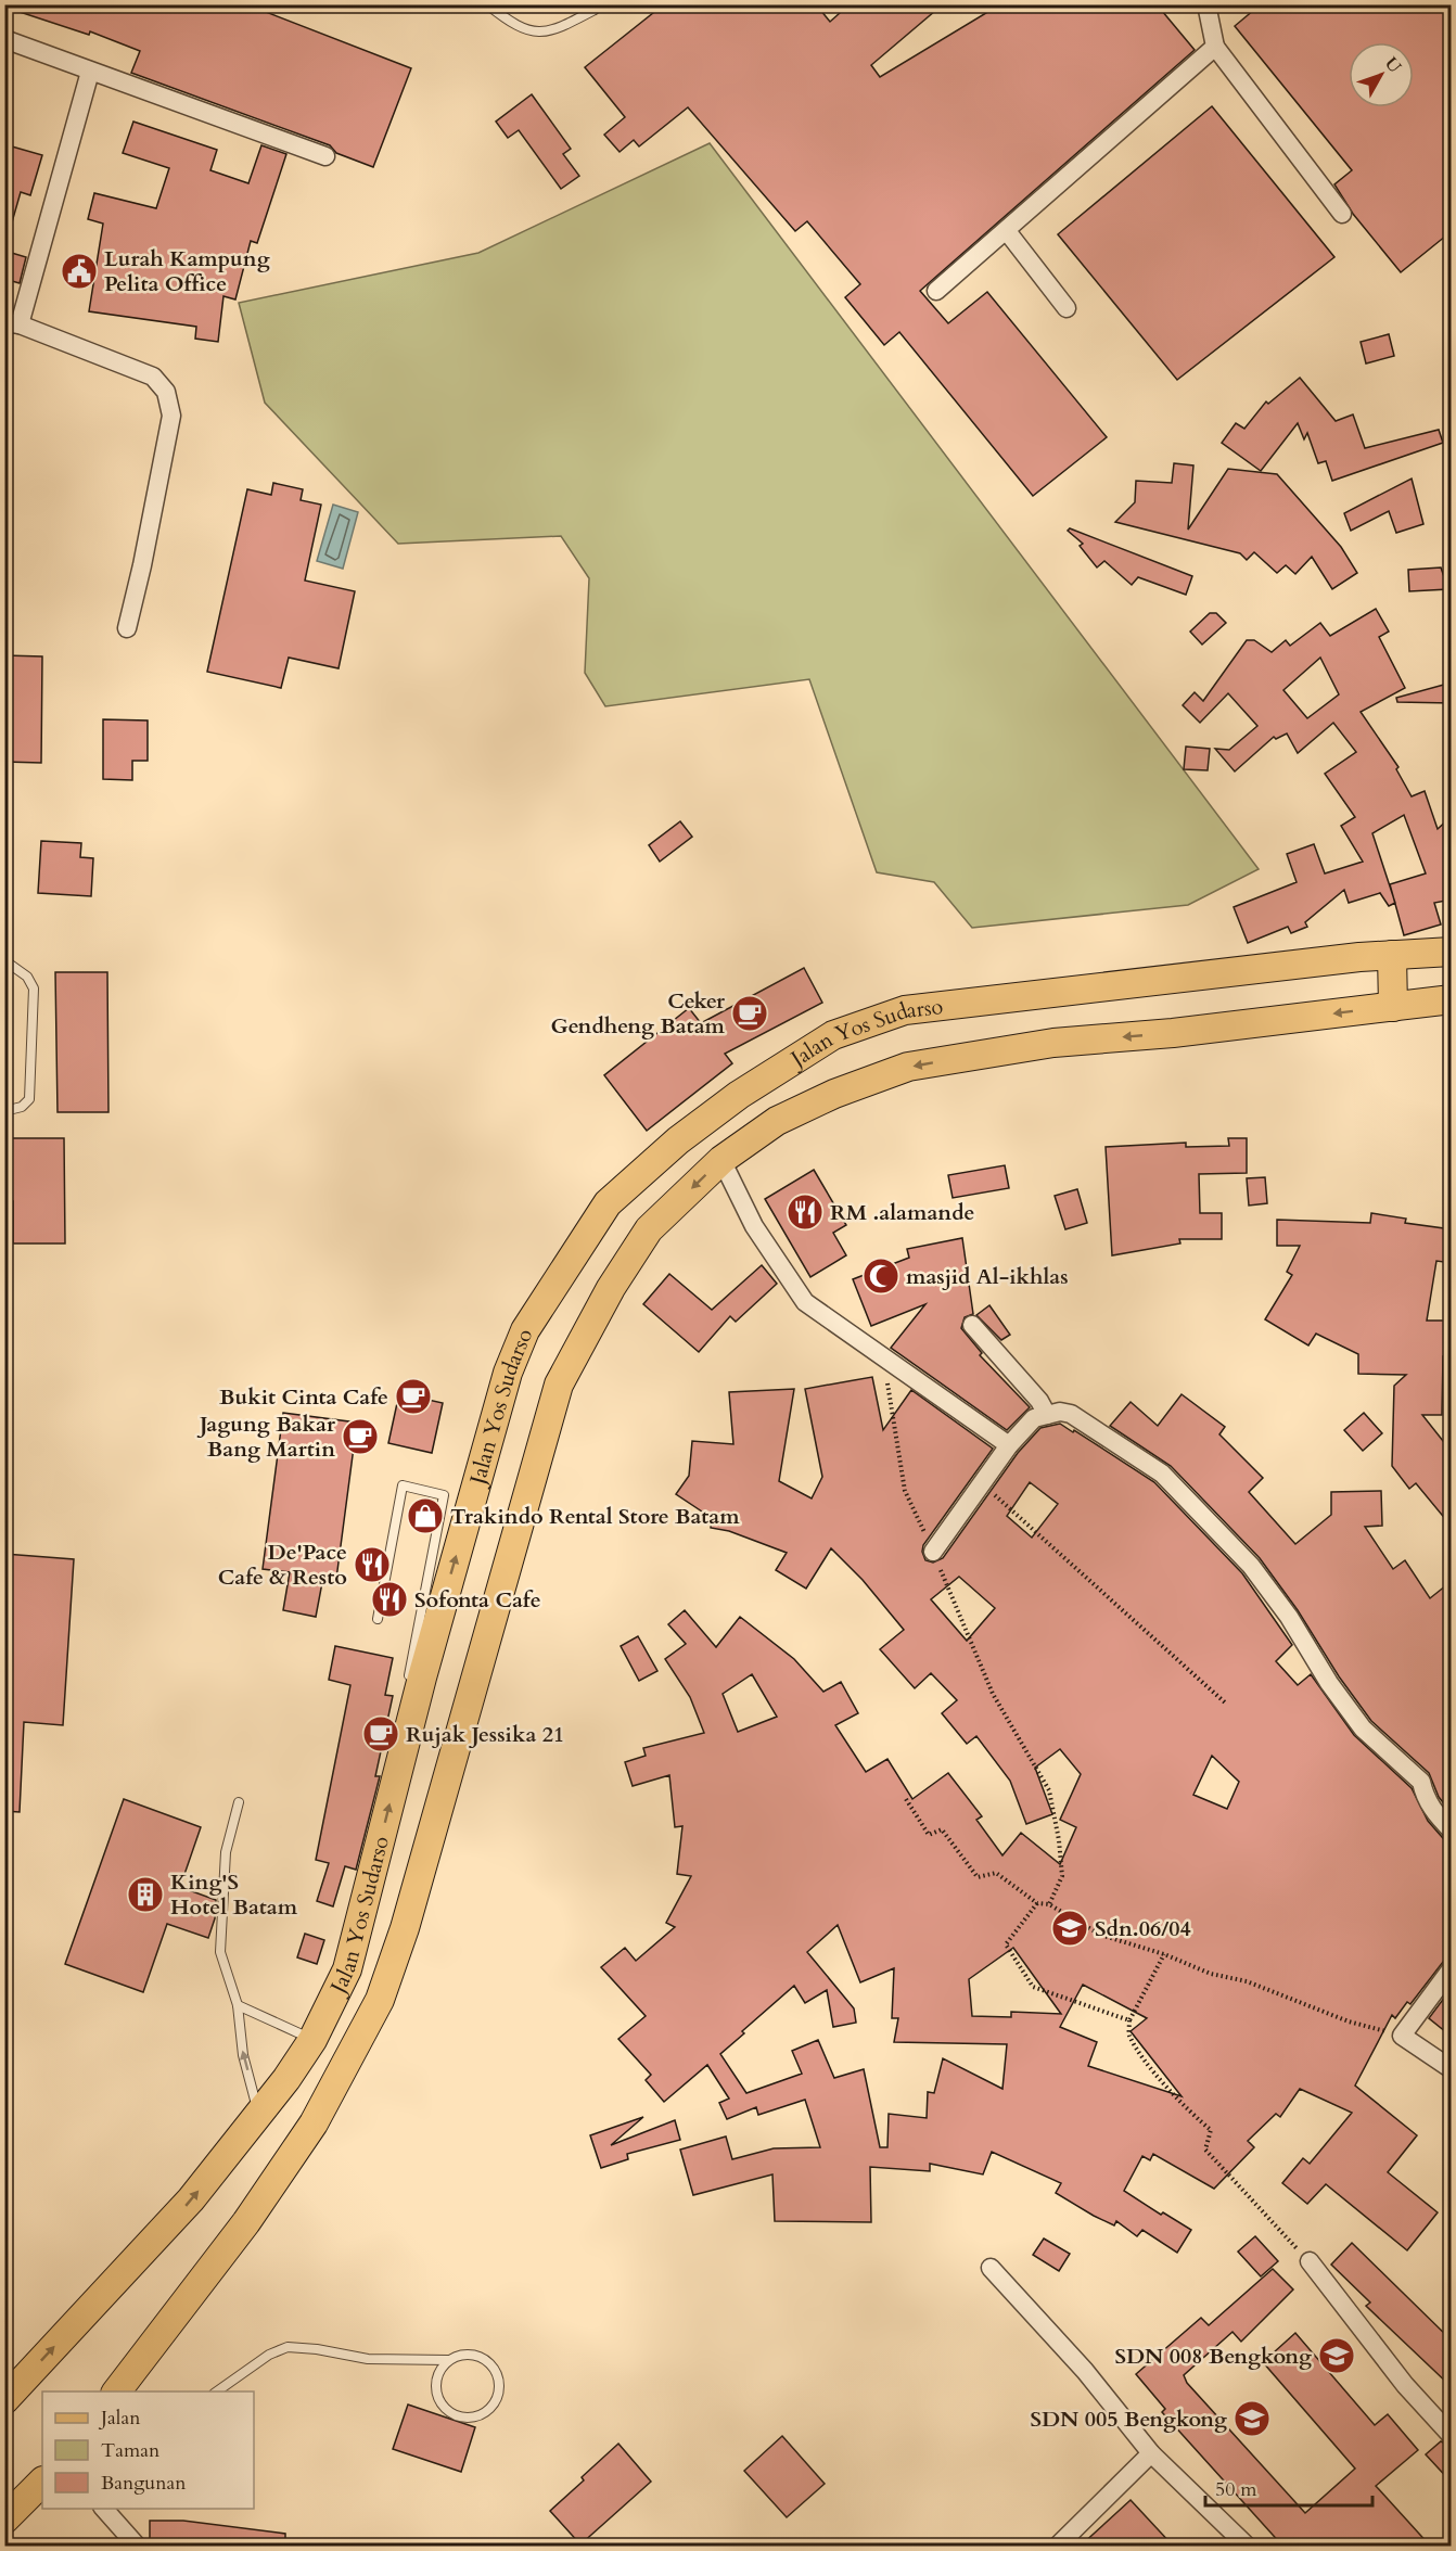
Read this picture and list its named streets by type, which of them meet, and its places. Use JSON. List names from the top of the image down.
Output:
{
  "streets": {
    "main road": ["Jalan Yos Sudarso"]
  },
  "places": {
    "public building": ["Lurah Kampung Pelita Office"],
    "cafe": [
      "Ceker Gendheng Batam",
      "Bukit Cinta Cafe",
      "Jagung Bakar Bang Martin",
      "Rujak Jessika 21"
    ],
    "restaurant": ["RM .alamande", "De'Pace Cafe & Resto", "Sofonta Cafe"],
    "mosque": ["masjid Al-ikhlas"],
    "shop": ["Trakindo Rental Store Batam"],
    "building": ["King'S Hotel Batam"],
    "school or university": ["Sdn.06/04", "SDN 008 Bengkong", "SDN 005 Bengkong"]
  },
  "legend": ["Jalan", "Taman", "Bangunan"],
  "scale_bar": "50 m",
  "north": "top right"
}
